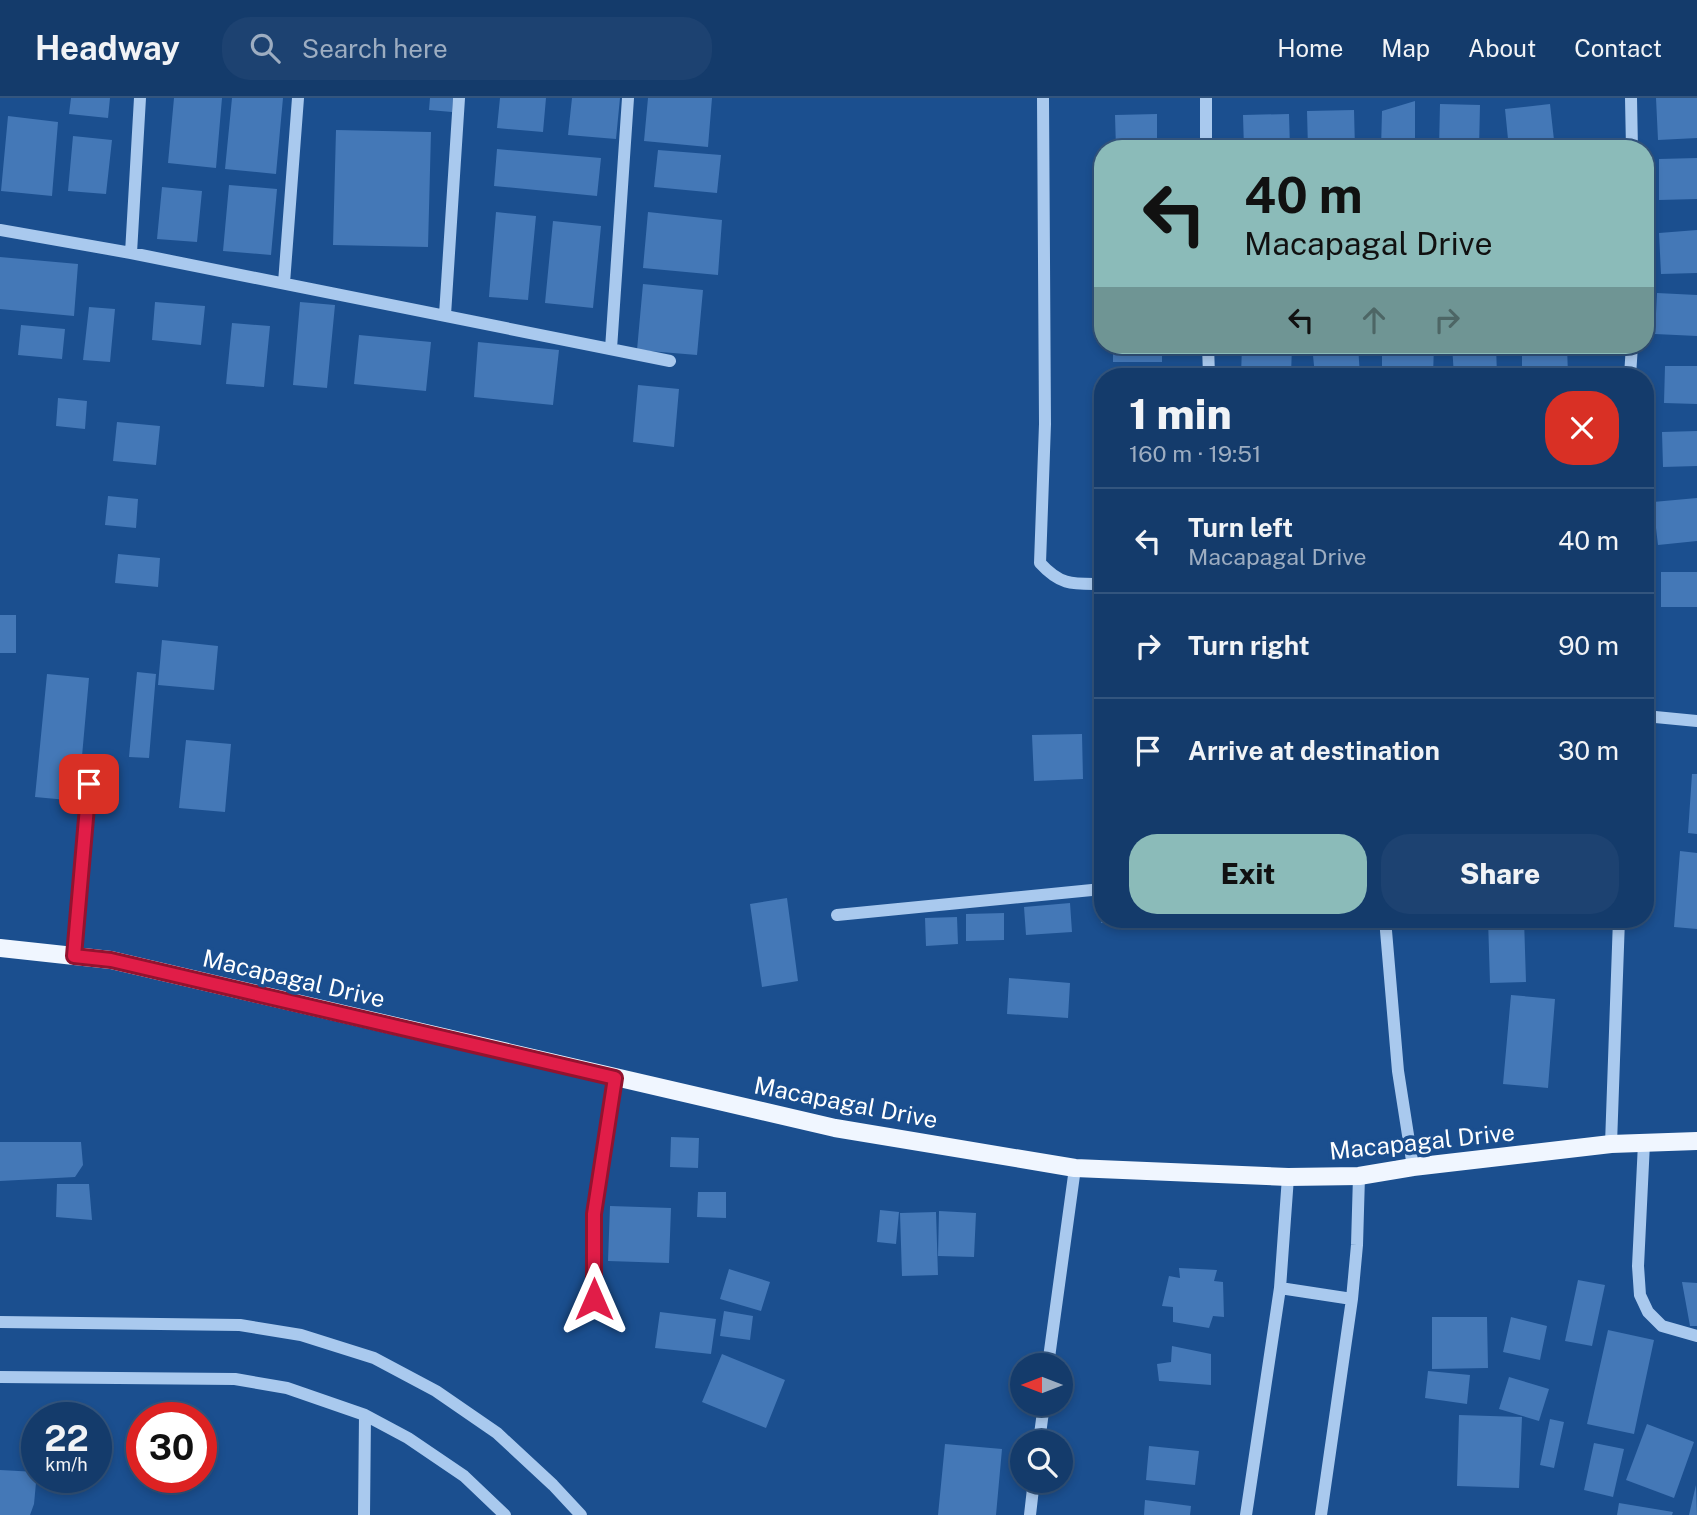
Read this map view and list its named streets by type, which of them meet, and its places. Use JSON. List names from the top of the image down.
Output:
{
  "streets": {
    "main road": ["Macapagal Drive"]
  },
  "north": "left",
  "page": {
    "header": "Headway",
    "search": "Search here",
    "nav": [
      "Home",
      "Map",
      "About",
      "Contact"
    ],
    "turn": ["40 m", "Macapagal Drive"],
    "heading": ["1 min", "160 m · 19:51"],
    "list": [
      {
        "name": "Turn left",
        "note": "Macapagal Drive",
        "value": "40 m"
      },
      {
        "name": "Turn right",
        "value": "90 m"
      },
      {
        "name": "Arrive at destination",
        "value": "30 m"
      }
    ],
    "buttons": ["Exit", "Share"],
    "speed": "22 km/h",
    "limit": "30"
  }
}
